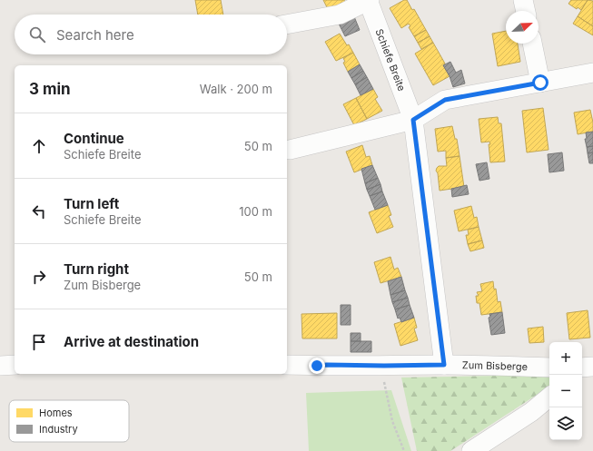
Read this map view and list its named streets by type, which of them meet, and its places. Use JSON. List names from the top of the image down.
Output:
{
  "streets": {
    "street": ["Schiefe Breite", "Zum Bisberge"]
  },
  "crossings": [
    ["Schiefe Breite", "Zum Bisberge"]
  ],
  "legend": ["Homes", "Industry"],
  "north": "top right",
  "page": {
    "search": "Search here",
    "heading": ["3 min", "Walk · 200 m"],
    "list": [
      ["Continue", "Schiefe Breite", "50 m"],
      ["Turn left", "Schiefe Breite", "100 m"],
      ["Turn right", "Zum Bisberge", "50 m"],
      "Arrive at destination"
    ],
    "map_buttons": ["+", "−"]
  }
}
